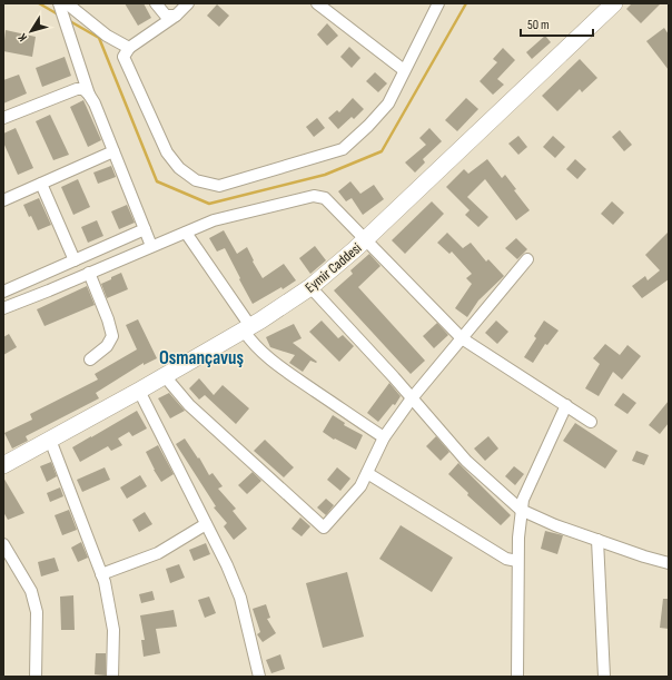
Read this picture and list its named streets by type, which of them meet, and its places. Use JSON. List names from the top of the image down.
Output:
{
  "streets": {
    "main road": ["Eymir Caddesi"]
  },
  "districts": ["Osmançavuş"],
  "scale_bar": "50 m",
  "north": "bottom left"
}
